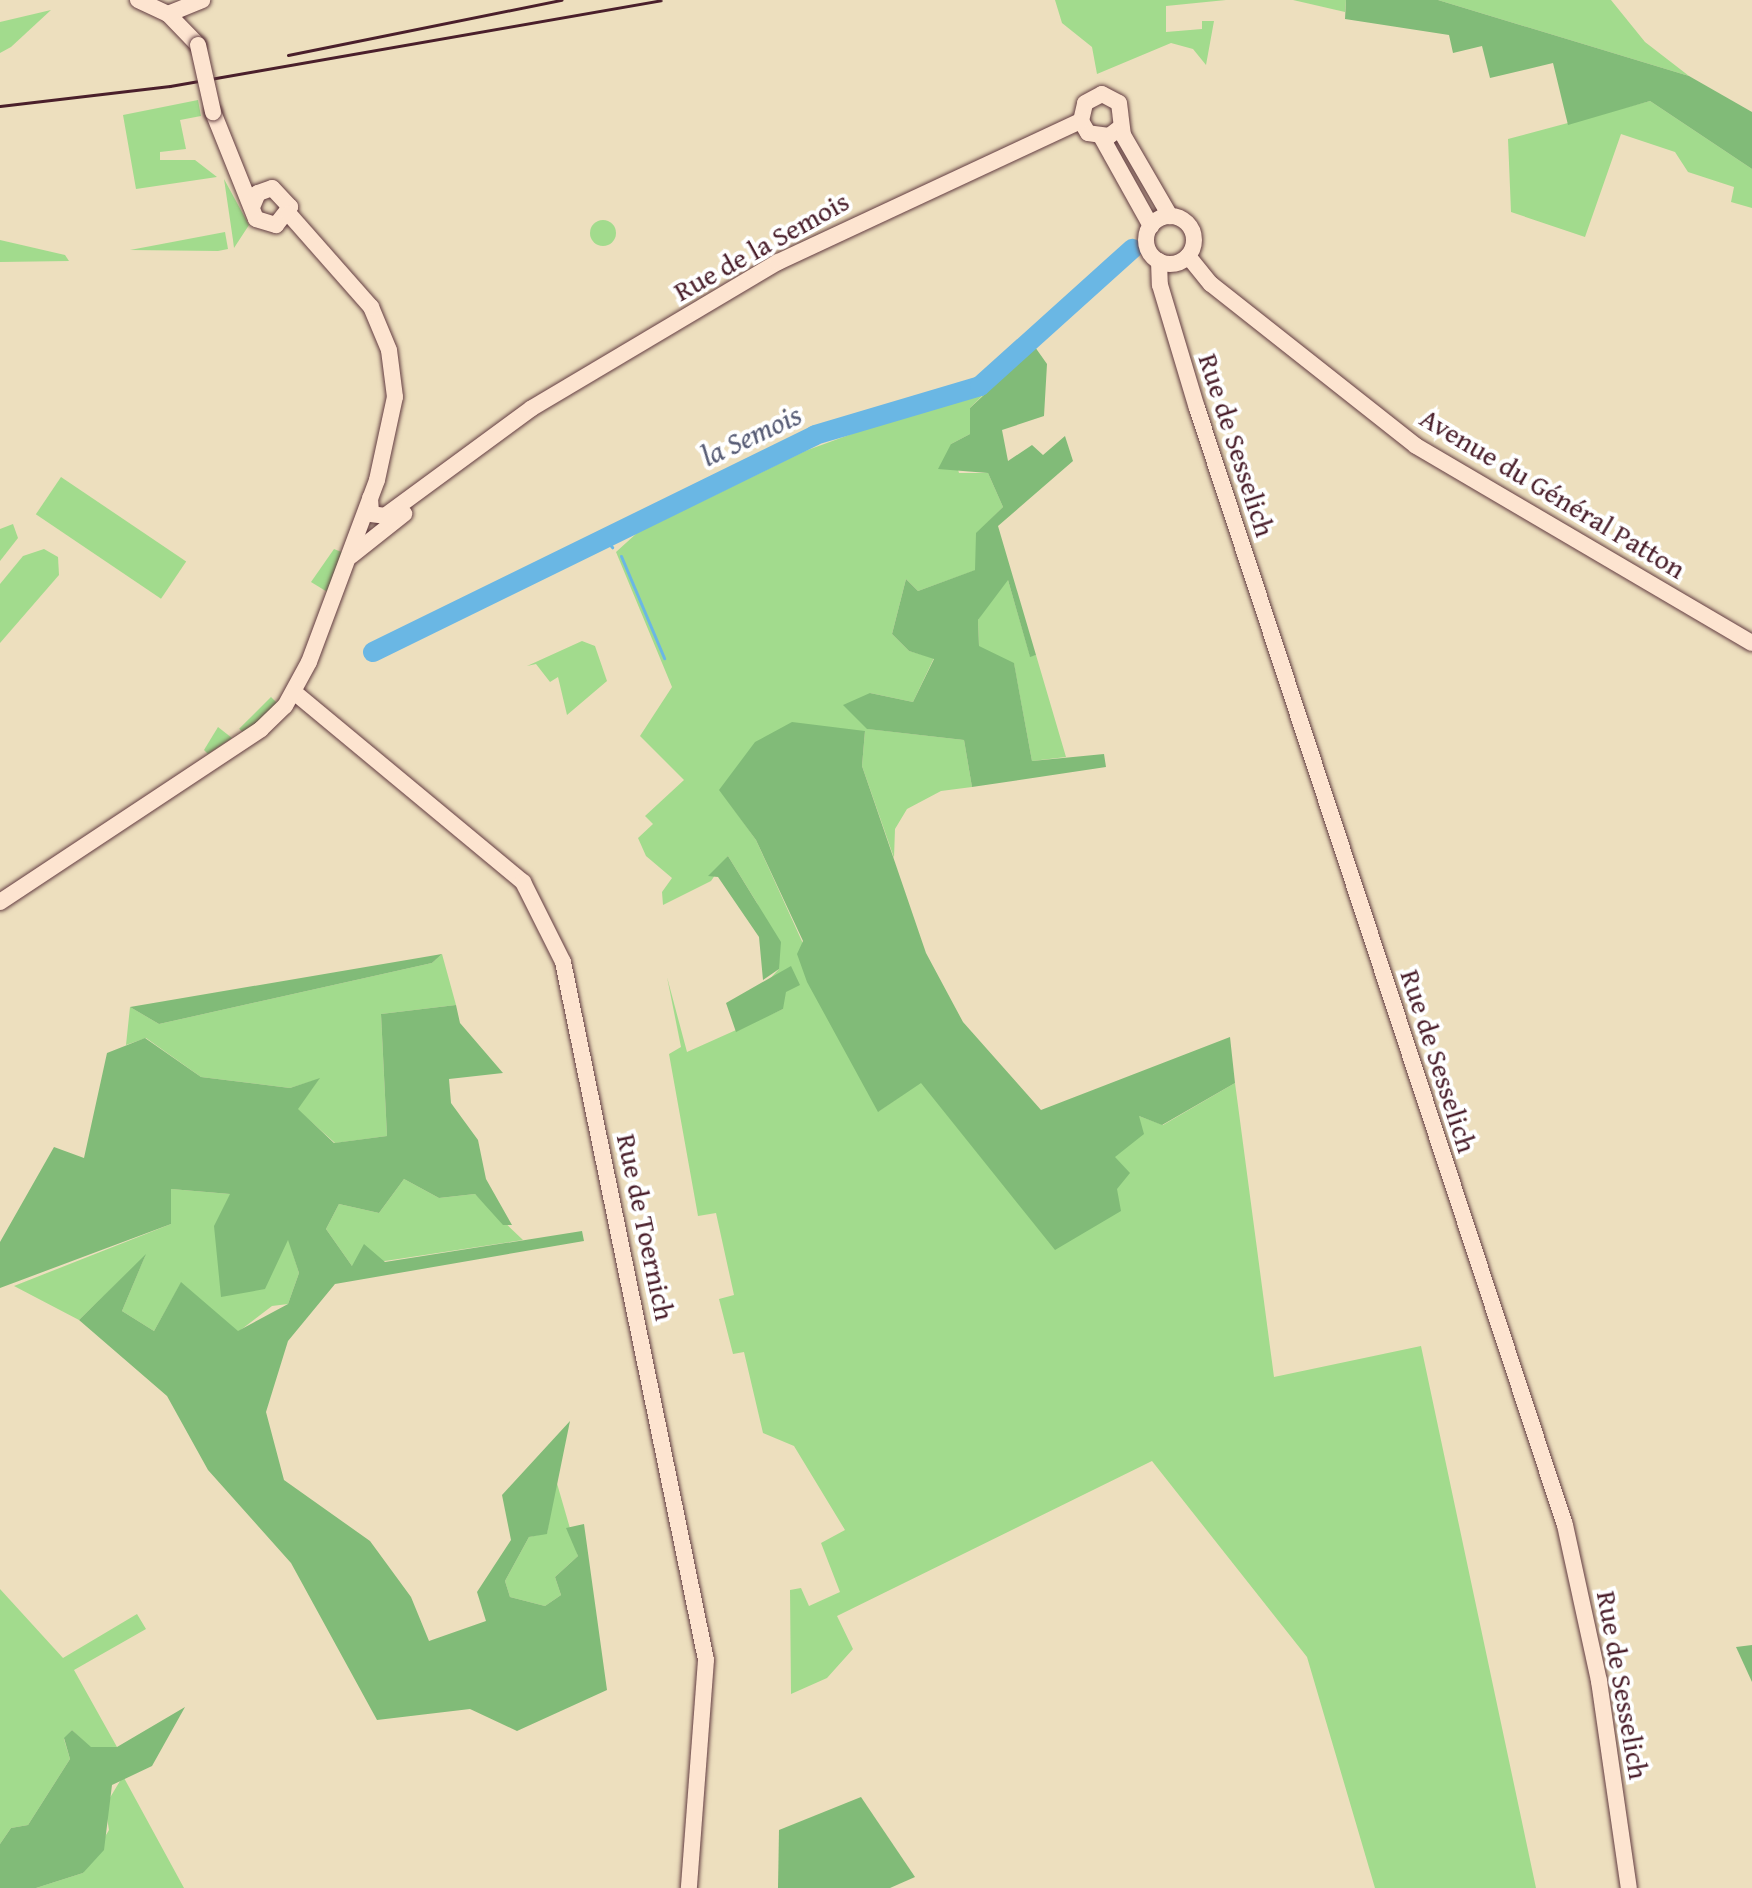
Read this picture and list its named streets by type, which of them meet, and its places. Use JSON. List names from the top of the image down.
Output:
{
  "streets": {
    "main road": [
      "Rue de la Semois",
      "Rue de Sesselich",
      "Avenue du Général Patton",
      "Rue de Toernich"
    ]
  },
  "crossings": [
    ["Rue de la Semois", "Rue de Toernich"],
    ["Rue de Sesselich", "Avenue du Général Patton"]
  ],
  "water": ["la Semois"]
}
